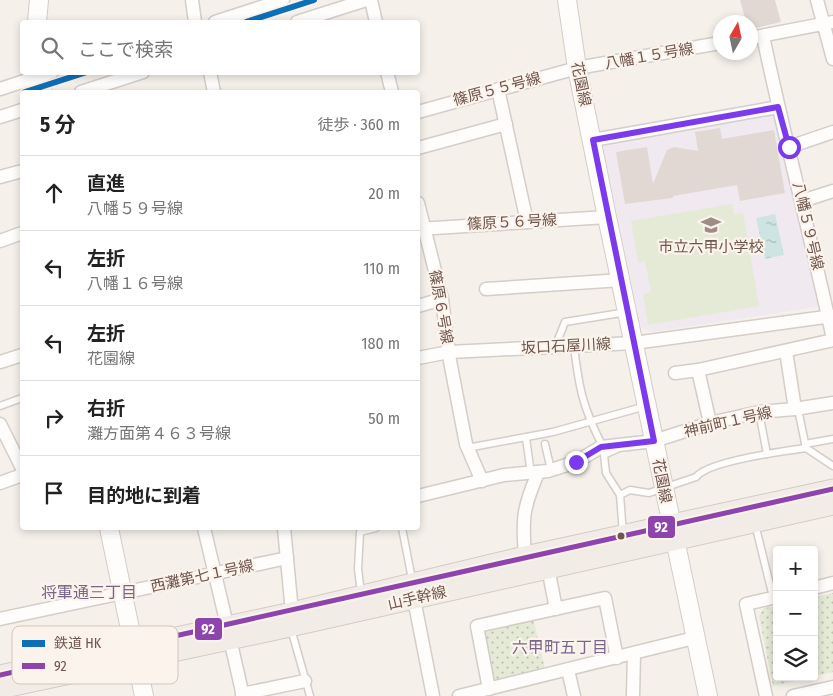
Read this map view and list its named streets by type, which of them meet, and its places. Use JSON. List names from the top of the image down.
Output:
{
  "streets": {
    "main road": ["山手幹線"],
    "street": [
      "八幡１５号線",
      "花園線",
      "篠原５５号線",
      "篠原５６号線",
      "八幡５９号線",
      "篠原６号線",
      "坂口石屋川線",
      "神前町１号線",
      "西灘第七１号線"
    ]
  },
  "crossings": [
    ["八幡１５号線", "花園線"],
    ["八幡１５号線", "篠原５５号線"],
    ["花園線", "篠原５５号線"],
    ["花園線", "篠原５６号線"],
    ["花園線", "坂口石屋川線"],
    ["花園線", "神前町１号線"],
    ["花園線", "山手幹線"],
    ["篠原５６号線", "篠原６号線"],
    ["八幡５９号線", "坂口石屋川線"],
    ["篠原６号線", "坂口石屋川線"],
    ["篠原６号線", "神前町１号線"]
  ],
  "districts": ["将軍通三丁目", "六甲町五丁目"],
  "places": {
    "school or university": ["市立六甲小学校"]
  },
  "lines": ["rail line HK", "transit line 92"],
  "legend": ["鉄道 HK", "92"],
  "north": "top",
  "page": {
    "search": "ここで検索",
    "heading": ["5 分", "徒歩 · 360 m"],
    "list": [
      ["直進", "八幡５９号線", "20 m"],
      ["左折", "八幡１６号線", "110 m"],
      ["左折", "花園線", "180 m"],
      ["右折", "灘方面第４６３号線", "50 m"],
      "目的地に到着"
    ],
    "map_buttons": ["+", "−"]
  }
}
